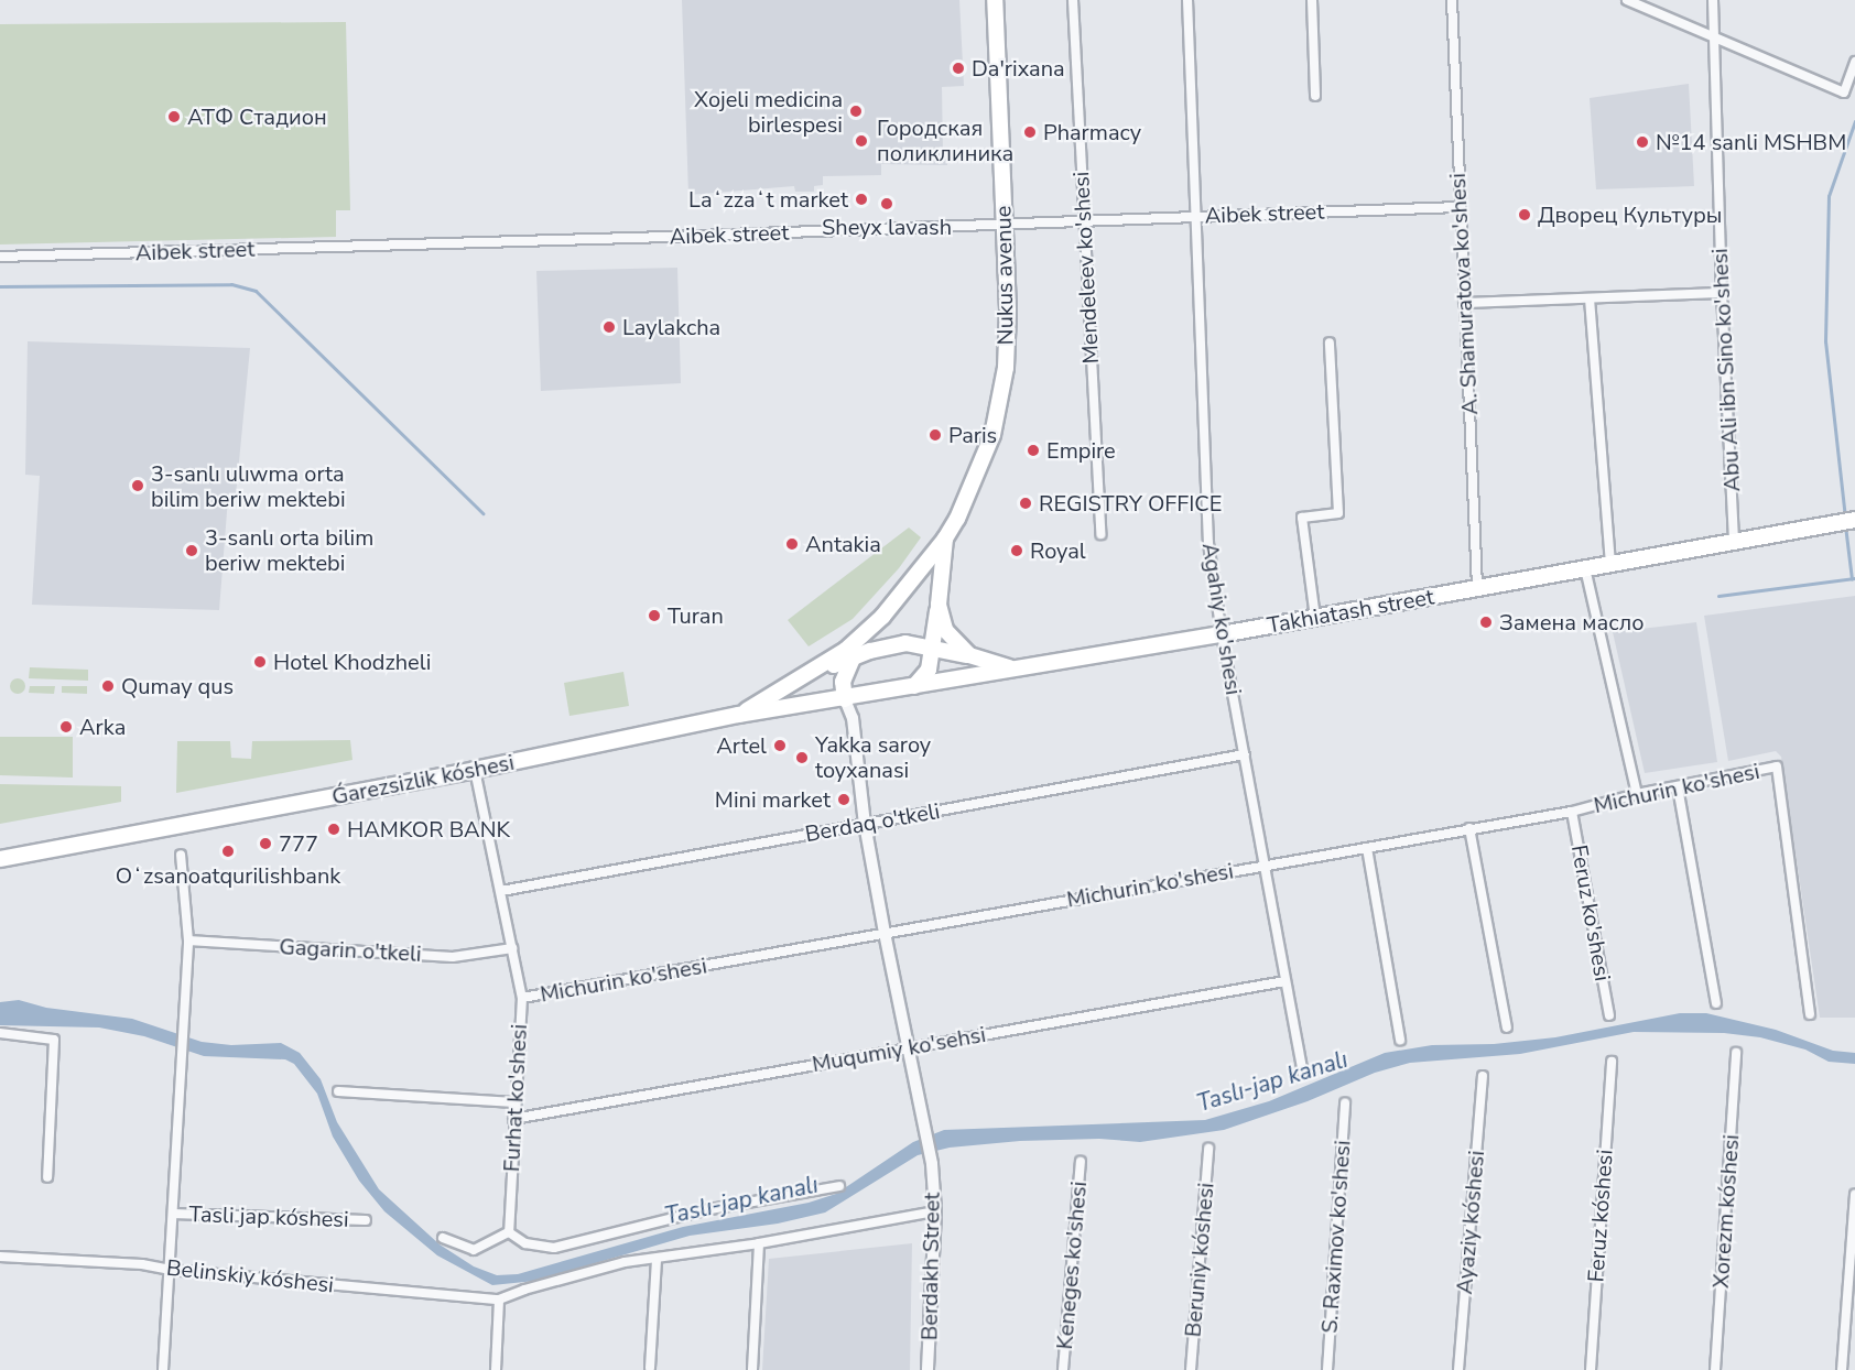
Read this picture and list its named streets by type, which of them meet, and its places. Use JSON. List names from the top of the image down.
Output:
{
  "streets": {
    "main road": ["Nukus avenue", "Takhiatash street", "Ǵarezsizlik kóshesi"],
    "street": [
      "Aibek street",
      "Mendeleev ko'shesi",
      "A. Shamuratova ko'shesi",
      "Abu Ali ibn Sino ko'shesi",
      "Agahiy ko'shesi",
      "Michurin ko'shesi",
      "Berdaq o'tkeli",
      "Feruz ko'shesi",
      "Gagarin o'tkeli",
      "Muqumiy ko'sehsi",
      "Furhat ko'shesi",
      "Xorezm kóshesi",
      "Feruz kóshesi",
      "Tasli jap kóshesi",
      "Ayaziy kóshesi",
      "S. Raximov ko'shesi",
      "Beruniy kóshesi",
      "Keneges ko'shesi",
      "Berdakh Street",
      "Belinskiy kóshesi"
    ]
  },
  "crossings": [
    ["Aibek street", "Mendeleev ko'shesi"],
    ["Aibek street", "Nukus avenue"],
    ["Aibek street", "A. Shamuratova ko'shesi"],
    ["Aibek street", "Agahiy ko'shesi"],
    ["A. Shamuratova ko'shesi", "Takhiatash street"],
    ["Abu Ali ibn Sino ko'shesi", "Takhiatash street"],
    ["Takhiatash street", "Agahiy ko'shesi"],
    ["Takhiatash street", "Ǵarezsizlik kóshesi"],
    ["Takhiatash street", "Berdakh Street"],
    ["Agahiy ko'shesi", "Michurin ko'shesi"],
    ["Agahiy ko'shesi", "Berdaq o'tkeli"],
    ["Agahiy ko'shesi", "Muqumiy ko'sehsi"],
    ["Ǵarezsizlik kóshesi", "Furhat ko'shesi"],
    ["Ǵarezsizlik kóshesi", "Berdakh Street"],
    ["Michurin ko'shesi", "Feruz ko'shesi"],
    ["Michurin ko'shesi", "Furhat ko'shesi"],
    ["Michurin ko'shesi", "Berdakh Street"],
    ["Berdaq o'tkeli", "Furhat ko'shesi"],
    ["Berdaq o'tkeli", "Berdakh Street"],
    ["Gagarin o'tkeli", "Furhat ko'shesi"],
    ["Muqumiy ko'sehsi", "Furhat ko'shesi"],
    ["Muqumiy ko'sehsi", "Berdakh Street"]
  ],
  "water": ["Taslı-jap kanalı"],
  "places": [
    "Da'rixana",
    "Xojeli medicina birlespesi",
    "АТФ Стадион",
    "Pharmacy",
    "Городская поликлиника",
    "№14 sanli MSHBM",
    "Laʻzzaʻt market",
    "Sheyx lavash",
    "Дворец Культуры",
    "Laylakcha",
    "Paris",
    "Empire",
    "3-sanlı ulıwma orta bilim beriw mektebi",
    "REGISTRY OFFICE",
    "Antakia",
    "3-sanlı orta bilim beriw mektebi",
    "Royal",
    "Turan",
    "Замена масло",
    "Hotel Khodzheli",
    "Qumay qus",
    "Arka",
    "Artel",
    "Yakka saroy toyxanasi",
    "Mini market",
    "HAMKOR BANK",
    "777",
    "Oʻzsanoatqurilishbank"
  ]
}
